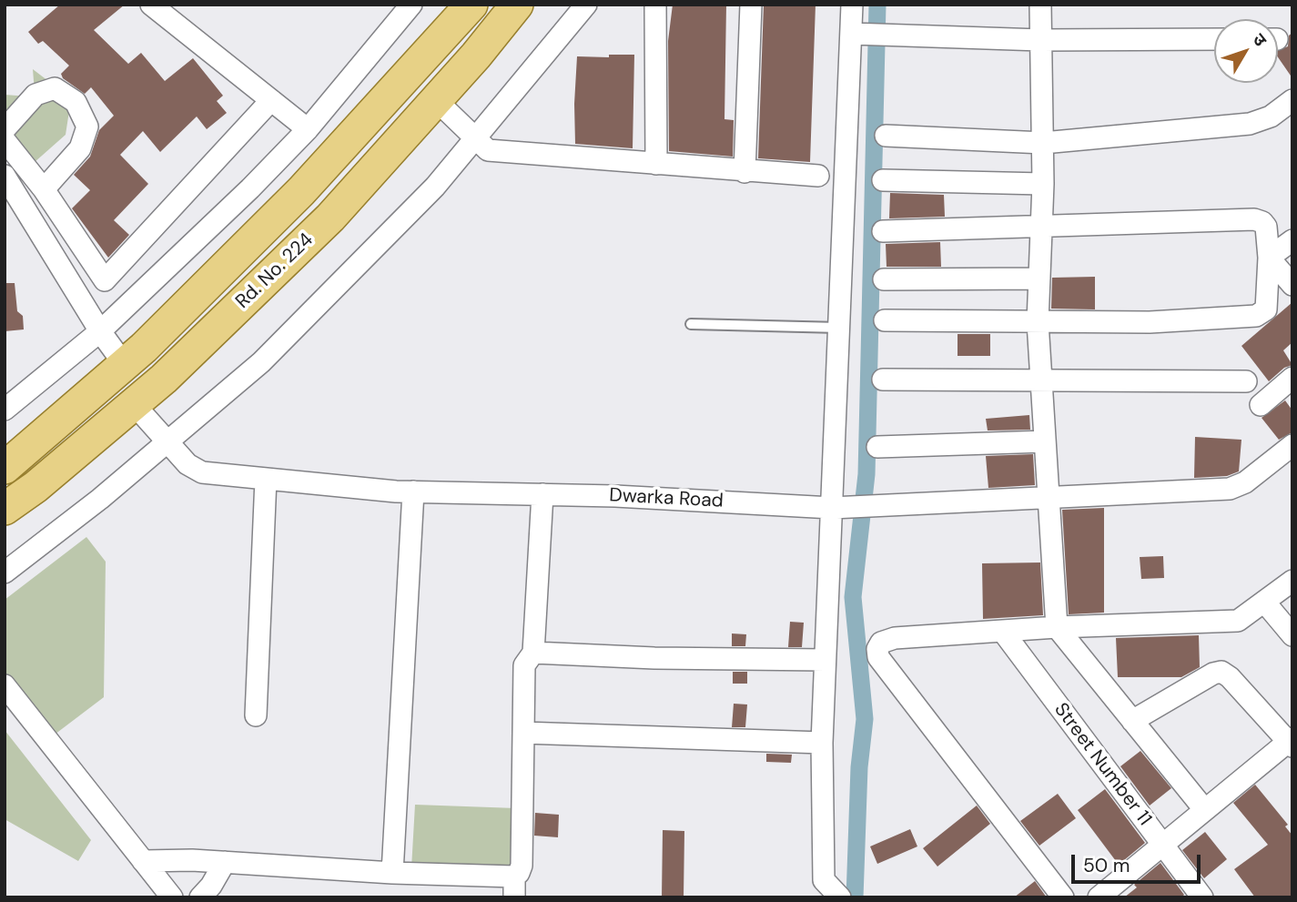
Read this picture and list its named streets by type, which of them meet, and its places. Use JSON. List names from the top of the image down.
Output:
{
  "streets": {
    "main road": ["Rd. No. 224"],
    "street": ["Dwarka Road", "Street Number 11"]
  },
  "crossings": [
    ["Rd. No. 224", "Dwarka Road"]
  ],
  "scale_bar": "50 m",
  "north": "top right"
}
